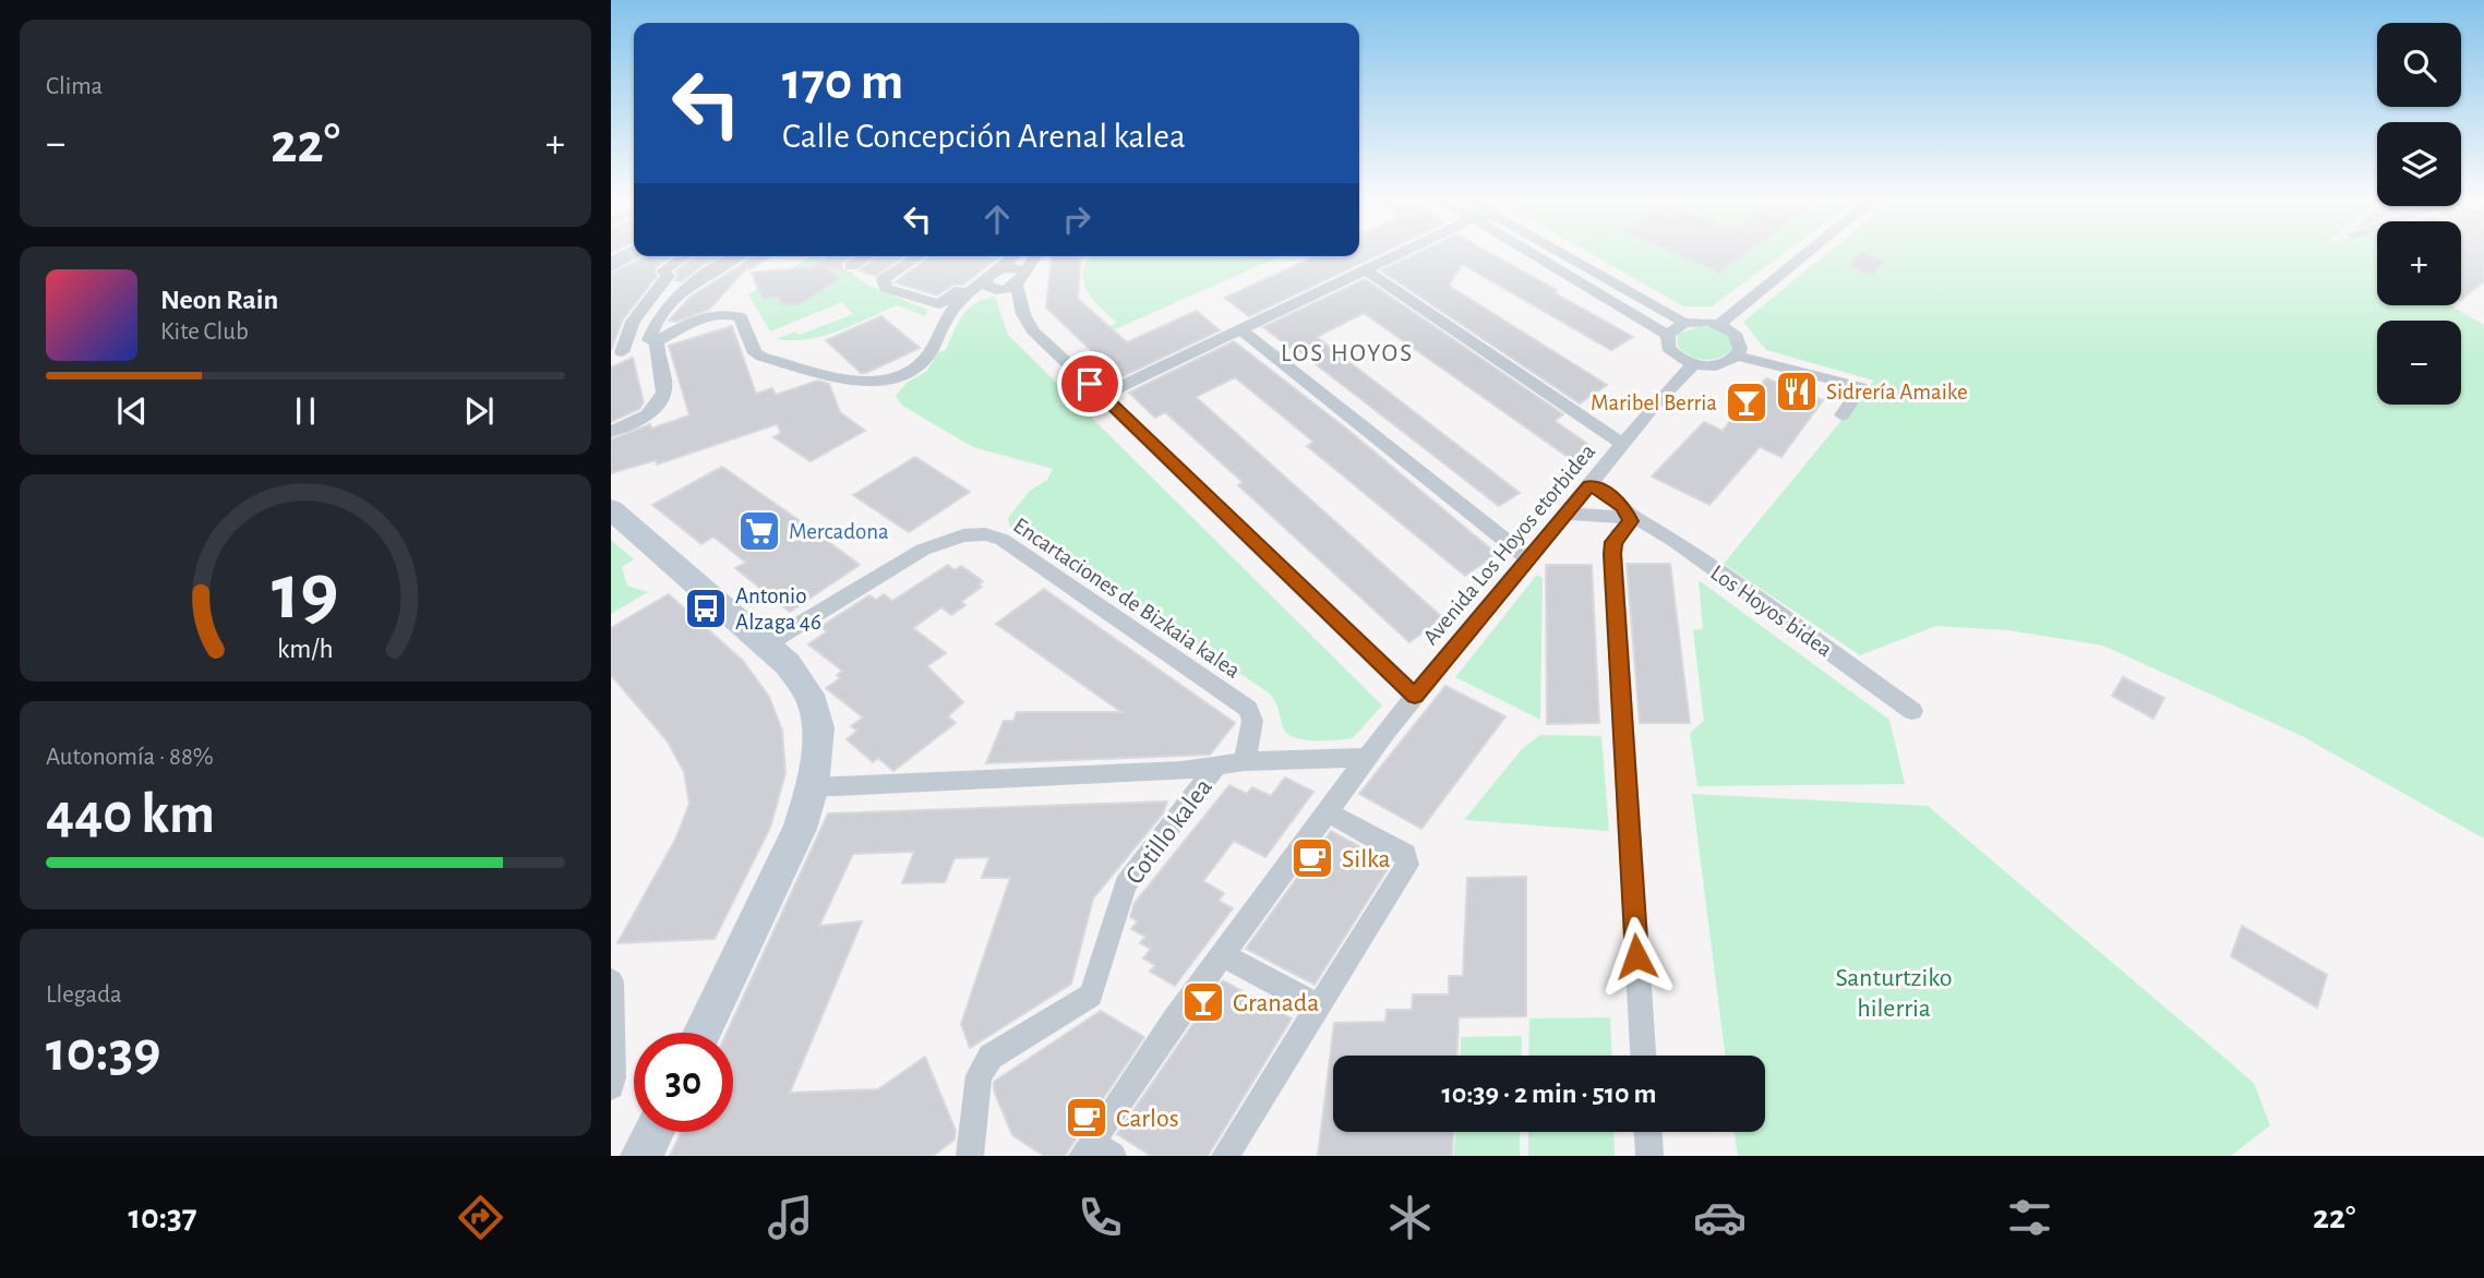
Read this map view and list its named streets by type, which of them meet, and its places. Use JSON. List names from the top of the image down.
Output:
{
  "streets": {
    "street": [
      "Avenida Los Hoyos etorbidea",
      "Encartaciones de Bizkaia kalea",
      "Los Hoyos bidea",
      "Cotillo kalea"
    ]
  },
  "crossings": [
    ["Avenida Los Hoyos etorbidea", "Los Hoyos bidea"],
    ["Avenida Los Hoyos etorbidea", "Cotillo kalea"],
    ["Encartaciones de Bizkaia kalea", "Cotillo kalea"]
  ],
  "districts": ["LOS HOYOS"],
  "parks": ["Santurtziko hilerria"],
  "places": {
    "restaurant": ["Sidrería Amaike"],
    "bar": ["Maribel Berria", "Granada"],
    "supermarket": ["Mercadona"],
    "bus stop": ["Antonio Alzaga 46"],
    "cafe": ["Silka", "Carlos"]
  },
  "page": {
    "tile": [
      "Clima",
      ["Autonomía · 88%", "440 km"],
      ["Llegada", "10:39"]
    ],
    "map_buttons": ["+", "−"],
    "turn": ["170 m", "Calle Concepción Arenal kalea"],
    "heat": ["−", "22°", "+"],
    "song": ["Neon Rain", "Kite Club"],
    "limit": "30",
    "trip": "10:39 · 2 min · 510 m",
    "tabs": ["10:37", "22°"],
    "gauge": ["19", "km/h"]
  }
}
